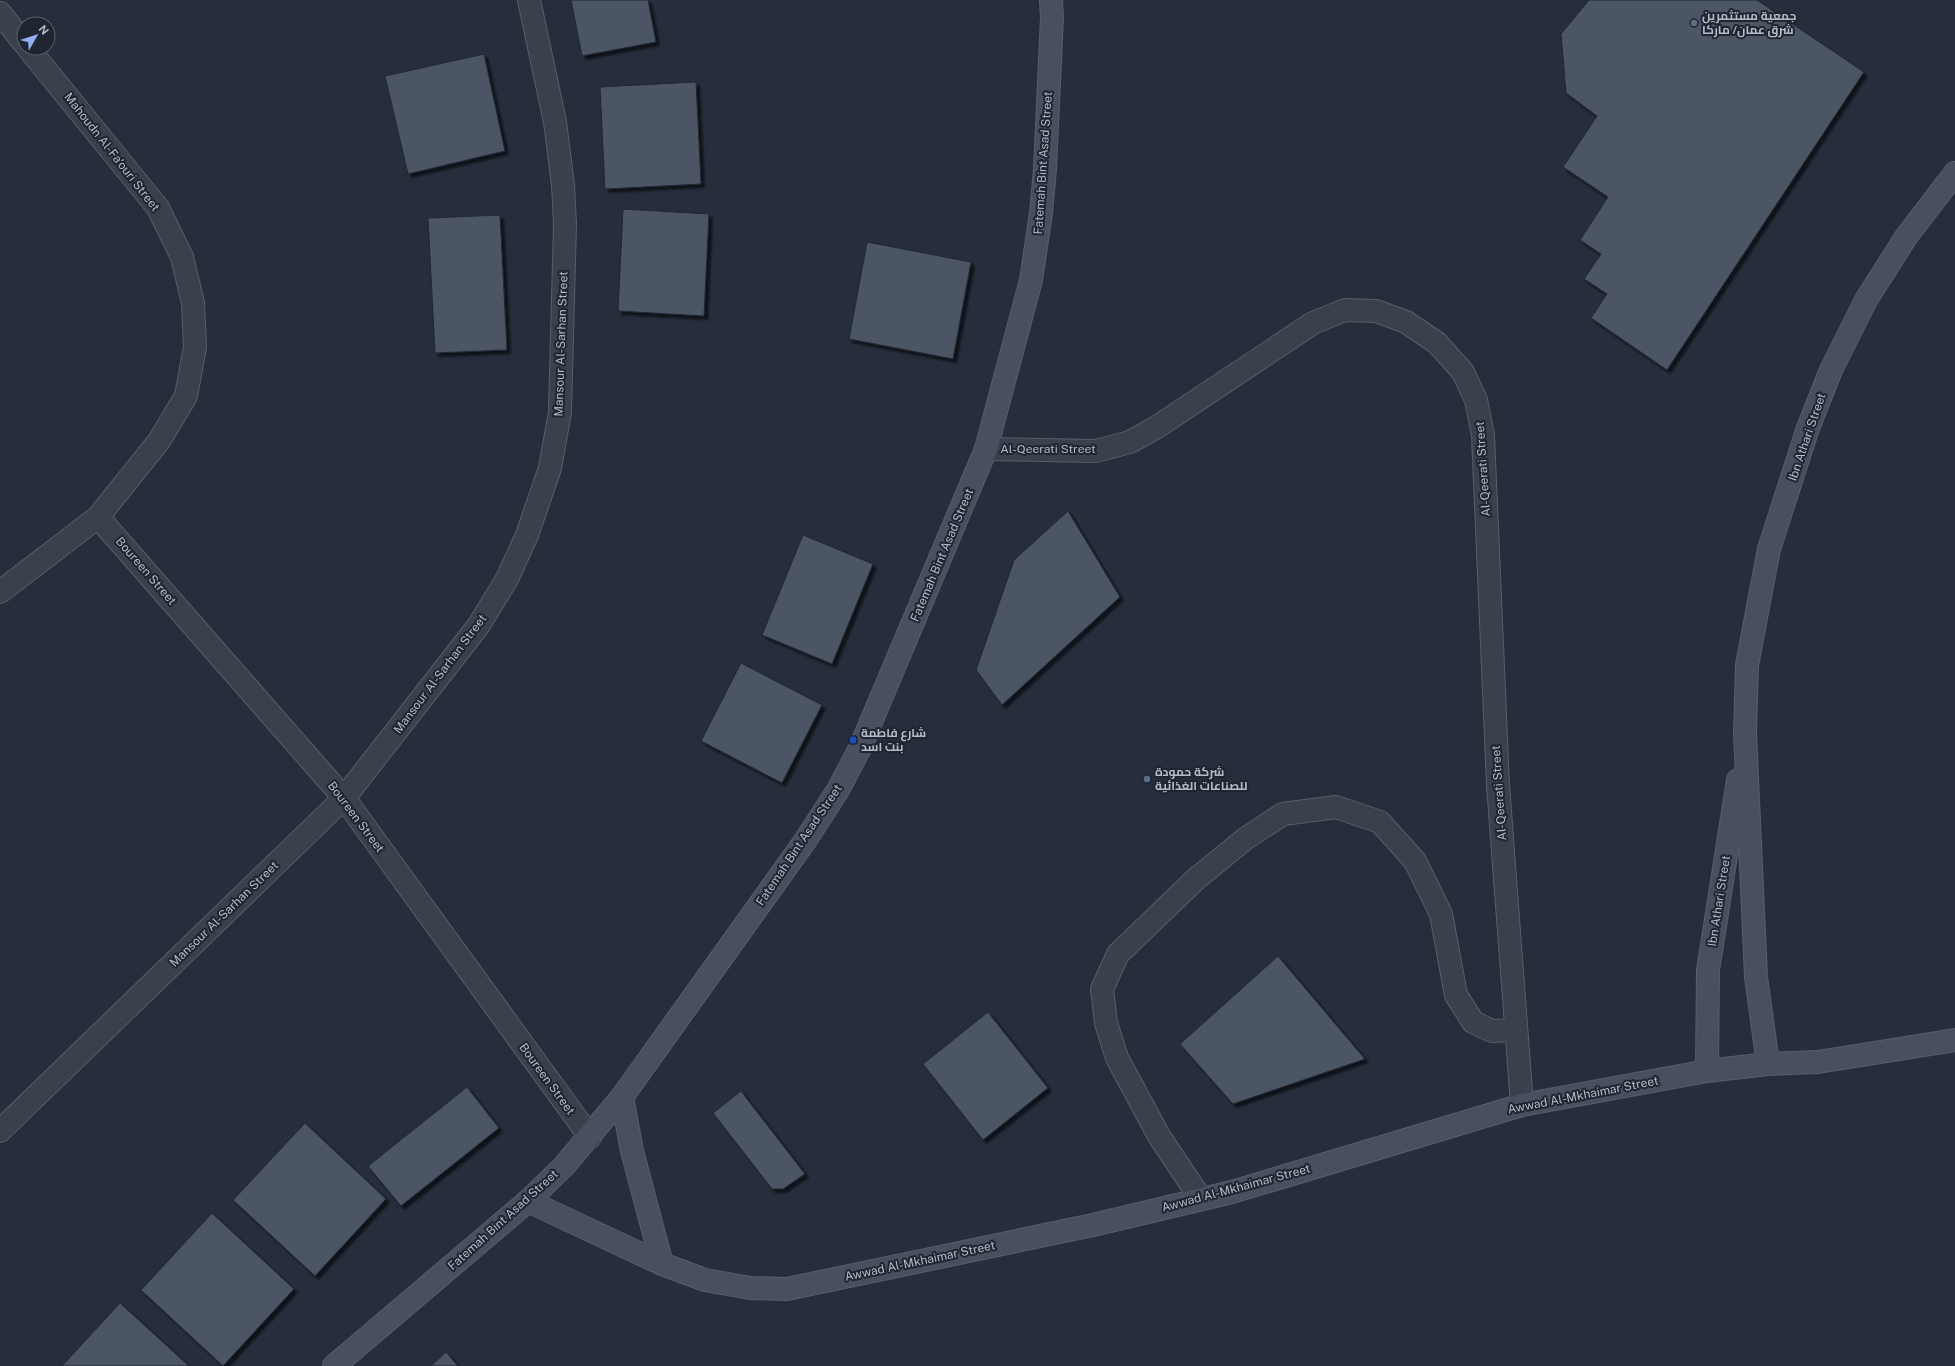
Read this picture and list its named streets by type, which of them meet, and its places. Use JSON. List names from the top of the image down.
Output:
{
  "streets": {
    "street": [
      "Mahoudn Al-Fa’ouri Street",
      "Fatemah Bint Asad Street",
      "Mansour Al-Sarhan Street",
      "Ibn Athari Street",
      "Al-Qeerati Street",
      "Boureen Street",
      "Awwad Al-Mkhaimar Street"
    ]
  },
  "crossings": [
    ["Mahoudn Al-Fa’ouri Street", "Boureen Street"],
    ["Fatemah Bint Asad Street", "Al-Qeerati Street"],
    ["Fatemah Bint Asad Street", "Boureen Street"],
    ["Fatemah Bint Asad Street", "Awwad Al-Mkhaimar Street"],
    ["Mansour Al-Sarhan Street", "Boureen Street"],
    ["Ibn Athari Street", "Awwad Al-Mkhaimar Street"],
    ["Al-Qeerati Street", "Awwad Al-Mkhaimar Street"]
  ],
  "places": {
    "other": ["جمعية مستثمرين شرق عمان/ ماركا", "شركة حمودة للصناعات الغذائية"],
    "transit": ["شارع فاطمة بنت اسد"]
  },
  "north": "top right"
}
